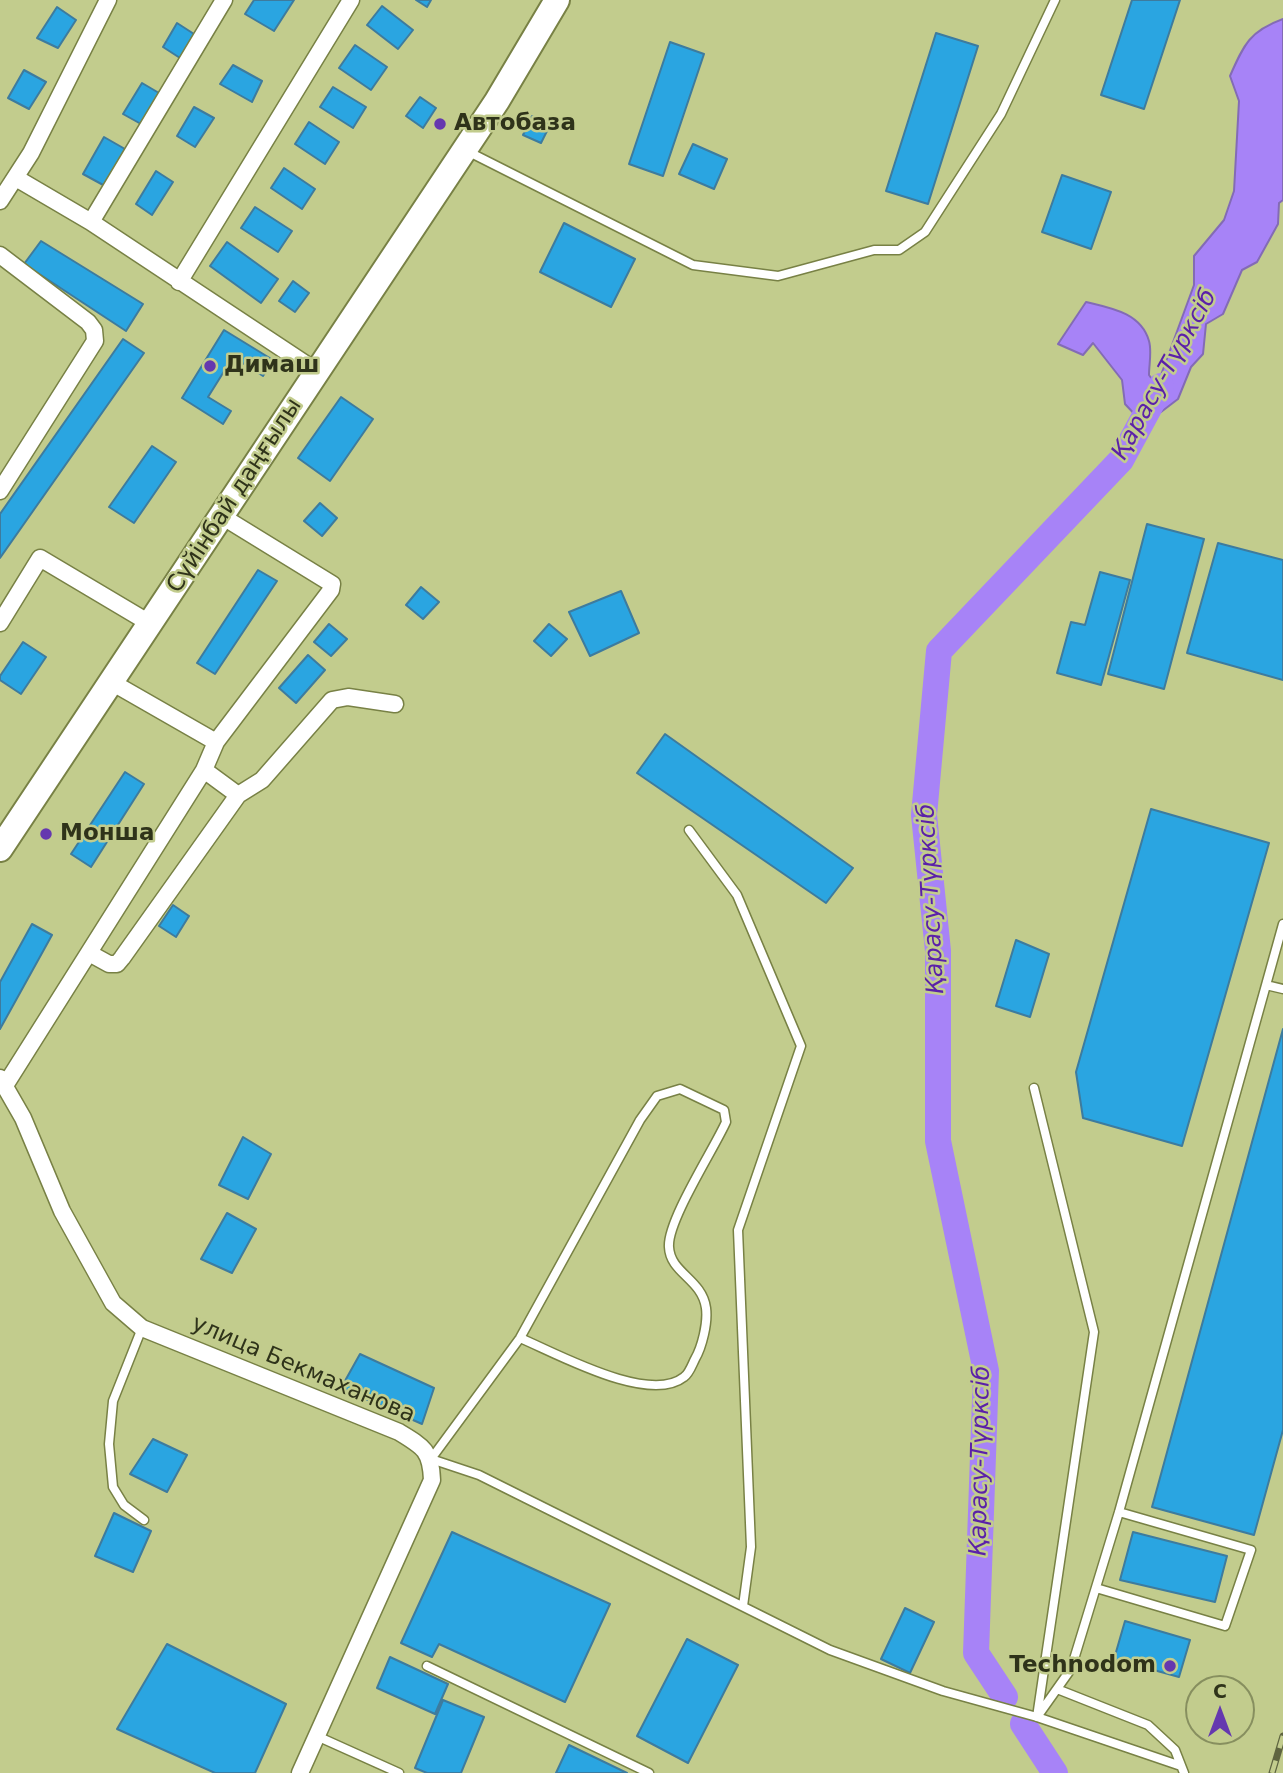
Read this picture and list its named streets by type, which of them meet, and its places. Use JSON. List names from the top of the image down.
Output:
{
  "streets": {
    "main road": ["Сүйінбай даңғылы"],
    "street": ["улица Бекмаханова"]
  },
  "water": ["Қарасу-Түрксіб"],
  "places": [
    "Автобаза",
    "Димаш",
    "Монша",
    "Technodom"
  ],
  "north": "top"
}
